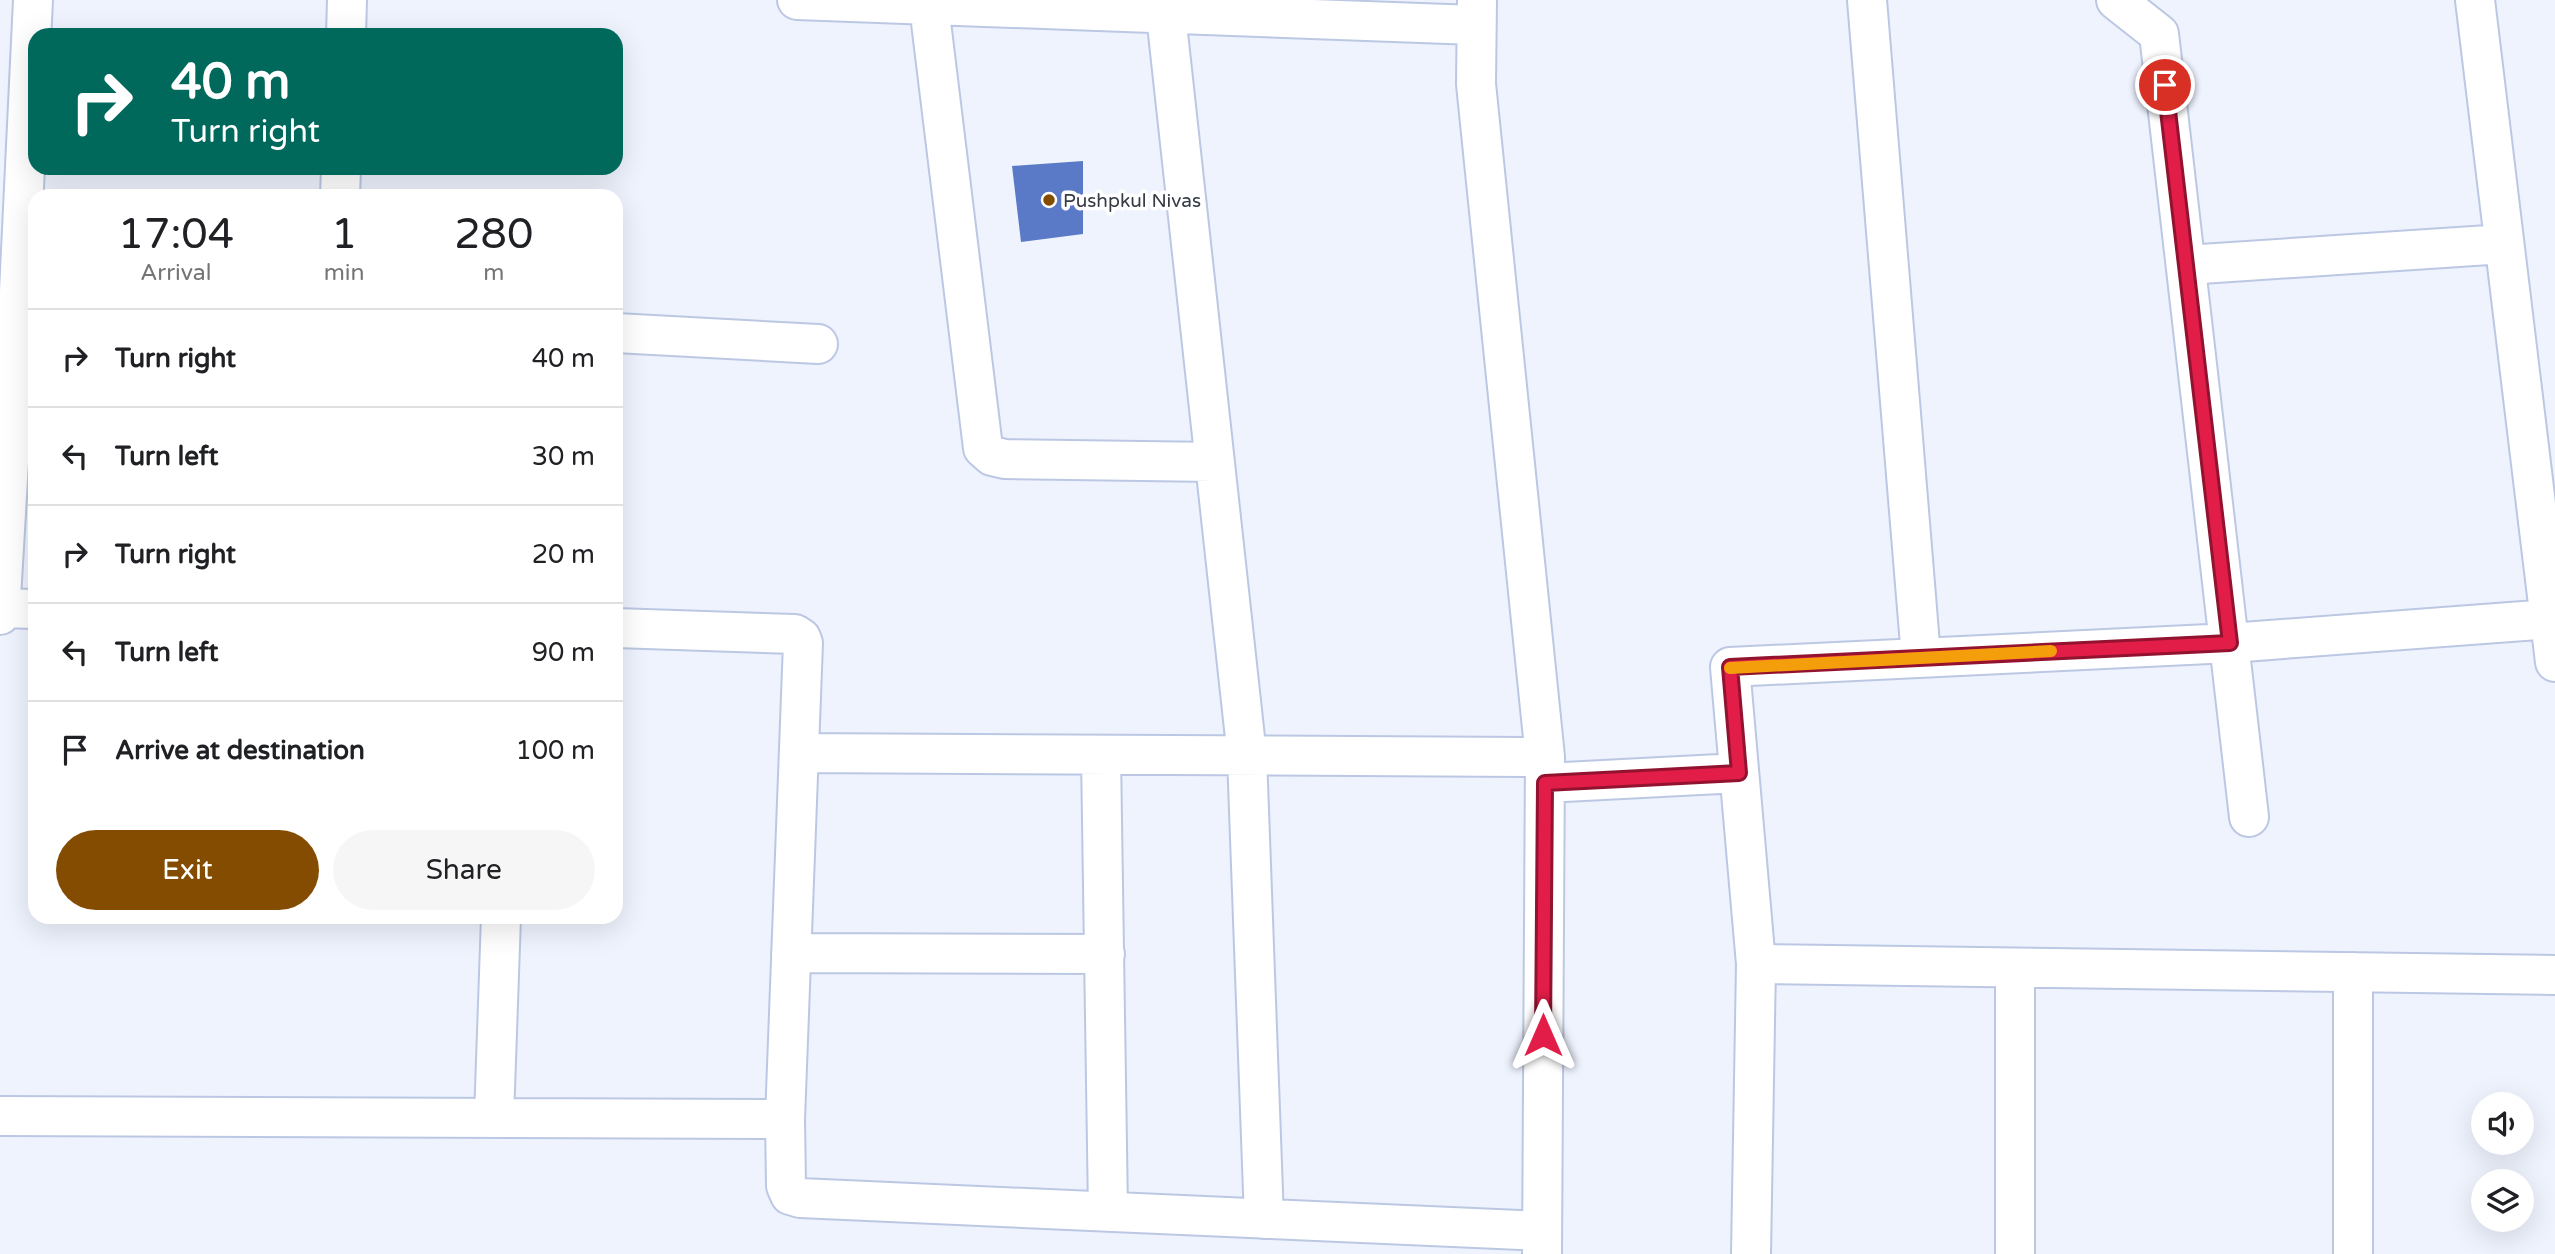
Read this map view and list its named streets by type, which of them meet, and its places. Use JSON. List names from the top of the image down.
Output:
{
  "places": ["Pushpkul Nivas"],
  "page": {
    "turn": ["40 m", "Turn right"],
    "eta": [
      "17:04",
      "Arrival",
      "1",
      "min",
      "280",
      "m"
    ],
    "list": [
      {
        "name": "Turn right",
        "value": "40 m"
      },
      {
        "name": "Turn left",
        "value": "30 m"
      },
      {
        "name": "Turn right",
        "value": "20 m"
      },
      {
        "name": "Turn left",
        "value": "90 m"
      },
      {
        "name": "Arrive at destination",
        "value": "100 m"
      }
    ],
    "buttons": ["Exit", "Share"]
  }
}
